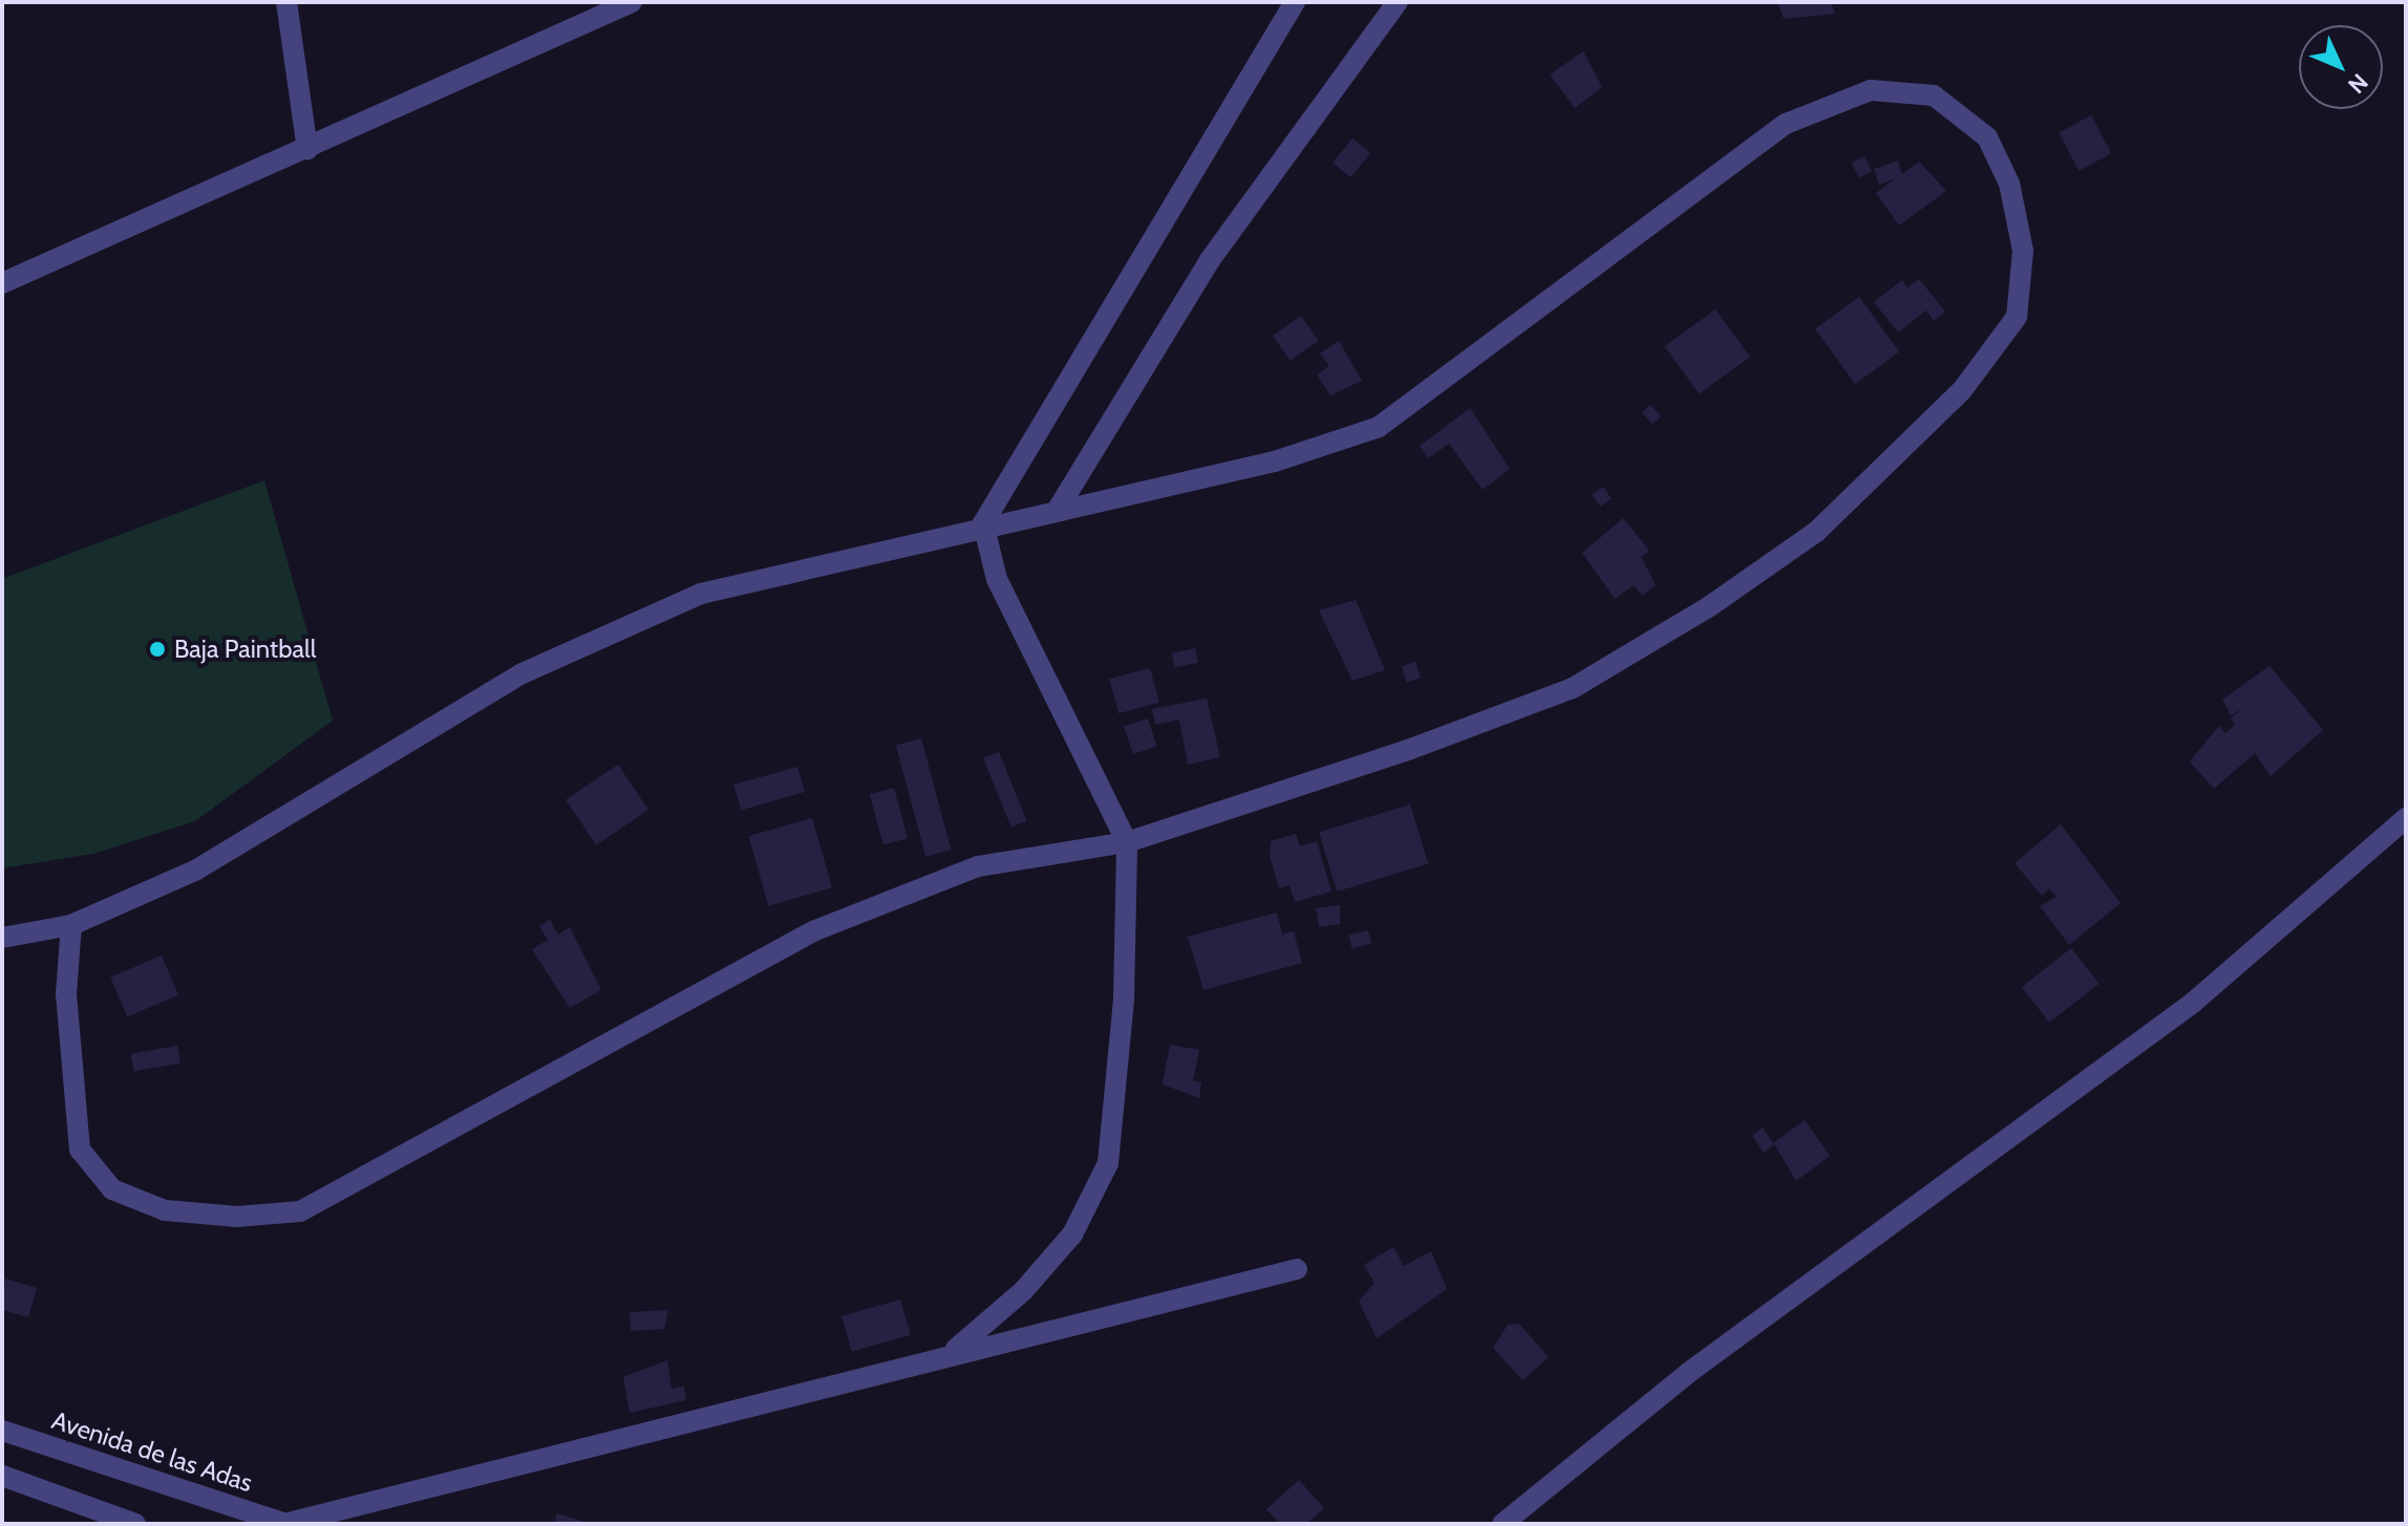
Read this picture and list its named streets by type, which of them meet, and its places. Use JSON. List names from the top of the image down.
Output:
{
  "streets": {
    "street": ["Avenida de las Adas"]
  },
  "places": ["Baja Paintball"],
  "north": "bottom right"
}
